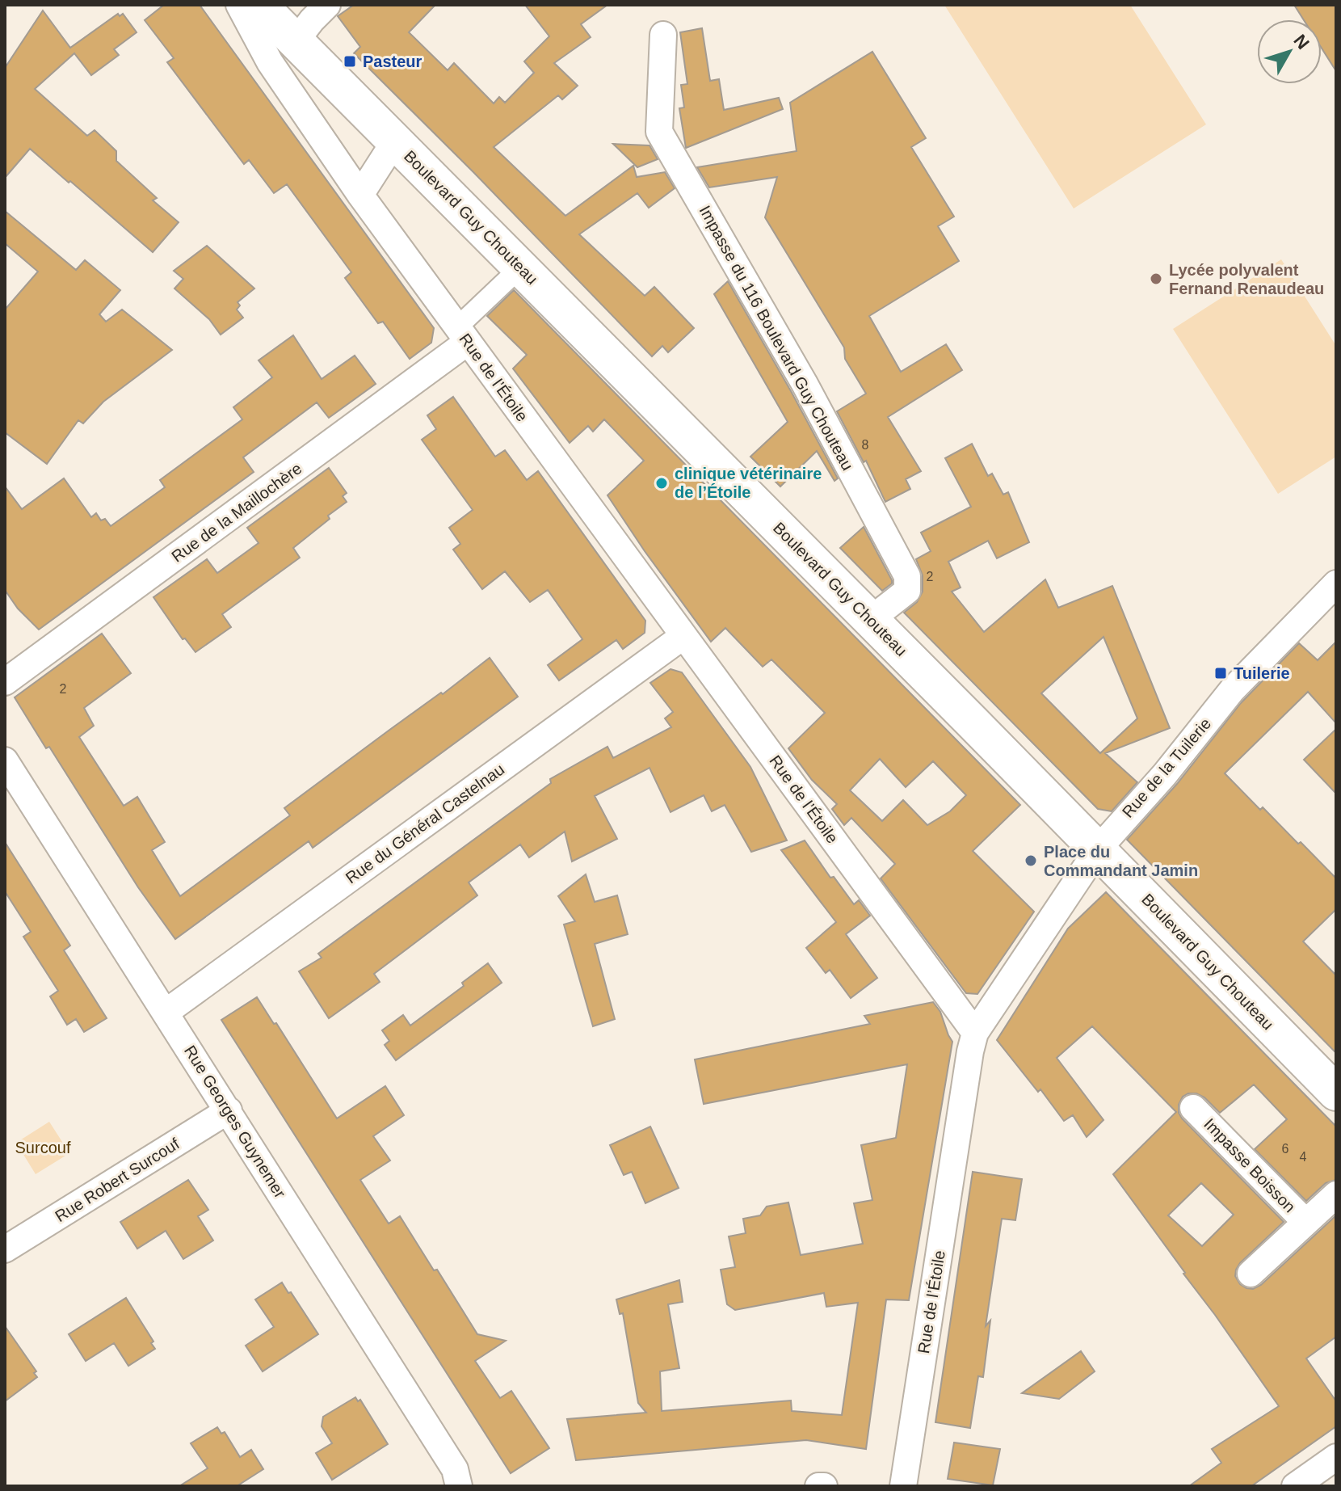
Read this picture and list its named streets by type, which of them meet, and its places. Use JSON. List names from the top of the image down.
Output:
{
  "streets": {
    "main road": ["Boulevard Guy Chouteau"],
    "street": [
      "Impasse du 116 Boulevard Guy Chouteau",
      "Rue de l’Étoile",
      "Rue de la Maillochère",
      "Rue de la Tuilerie",
      "Rue du Général Castelnau",
      "Rue Georges Guynemer",
      "Impasse Boisson",
      "Rue Robert Surcouf"
    ]
  },
  "crossings": [
    ["Boulevard Guy Chouteau", "Impasse du 116 Boulevard Guy Chouteau"],
    ["Boulevard Guy Chouteau", "Rue de la Tuilerie"],
    ["Rue de l’Étoile", "Rue de la Maillochère"],
    ["Rue de l’Étoile", "Rue de la Tuilerie"],
    ["Rue de l’Étoile", "Rue du Général Castelnau"],
    ["Rue du Général Castelnau", "Rue Georges Guynemer"],
    ["Rue Georges Guynemer", "Rue Robert Surcouf"]
  ],
  "parks": ["Surcouf"],
  "places": {
    "transit": ["Pasteur", "Tuilerie"],
    "other": ["Lycée polyvalent Fernand Renaudeau", "clinique vétérinaire de l’Étoile", "Place du Commandant Jamin"]
  },
  "house_numbers": [
    "8",
    "2",
    "2",
    "6",
    "4"
  ],
  "north": "top right"
}
